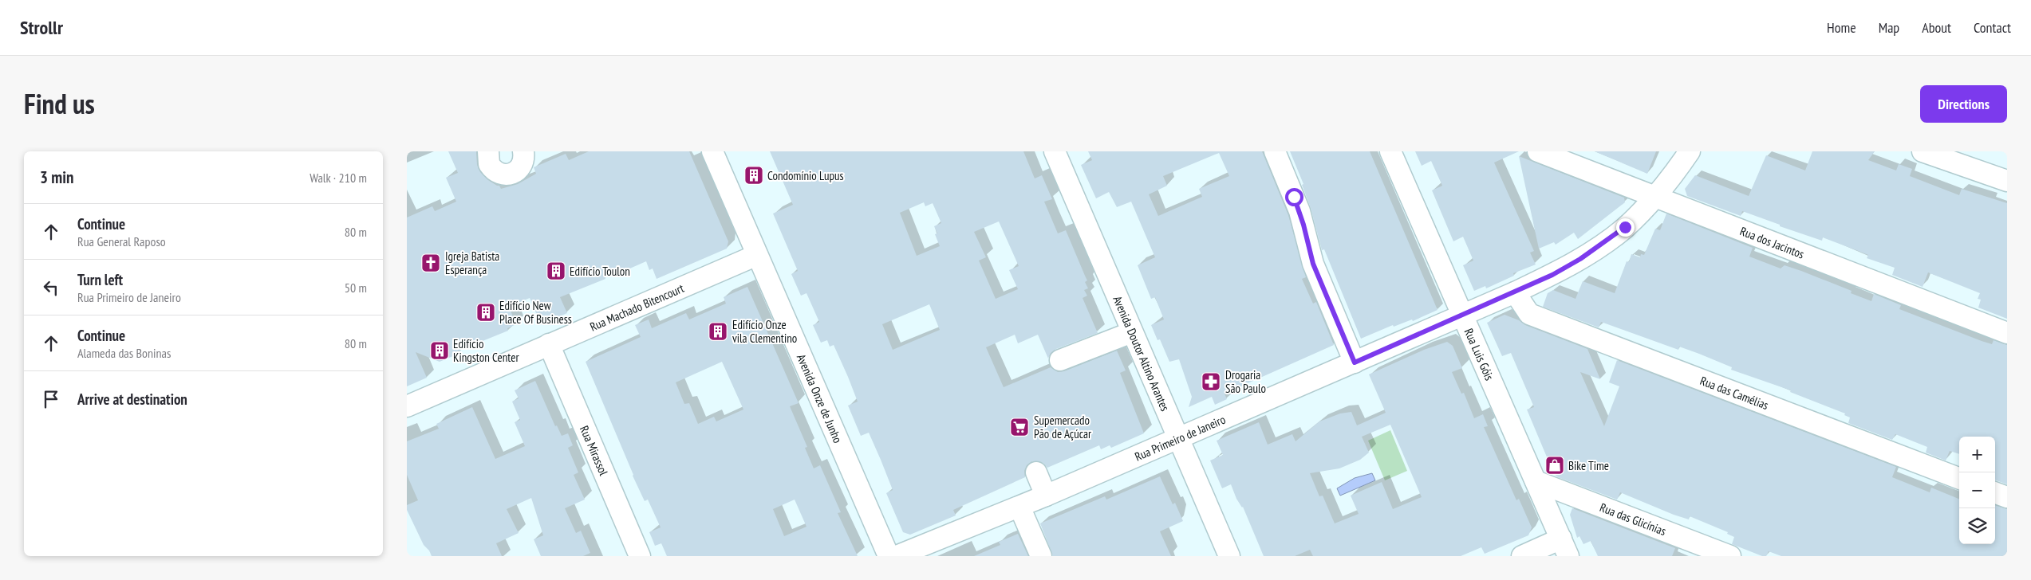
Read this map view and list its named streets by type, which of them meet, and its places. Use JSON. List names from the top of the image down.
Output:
{
  "streets": {
    "street": [
      "Rua dos Jacintos",
      "Rua Machado Bitencourt",
      "Avenida Doutor Altino Arantes",
      "Rua Luis Góis",
      "Rua das Camélias",
      "Avenida Onze de Junho",
      "Rua Primeiro de Janeiro",
      "Rua Mirassol",
      "Rua das Glicínias"
    ]
  },
  "crossings": [
    ["Rua dos Jacintos", "Rua Primeiro de Janeiro"],
    ["Rua Machado Bitencourt", "Avenida Onze de Junho"],
    ["Rua Machado Bitencourt", "Rua Mirassol"],
    ["Avenida Doutor Altino Arantes", "Rua Primeiro de Janeiro"],
    ["Rua Luis Góis", "Rua Primeiro de Janeiro"],
    ["Rua Luis Góis", "Rua das Glicínias"],
    ["Rua das Camélias", "Rua Primeiro de Janeiro"]
  ],
  "places": {
    "building": [
      "Condomínio Lupus",
      "Edifício Toulon",
      "Edifício New Place Of Business",
      "Edifício Onze vila Clementino",
      "Edifício Kingston Center"
    ],
    "church": ["Igreja Batista Esperança"],
    "pharmacy": ["Drogaria São Paulo"],
    "supermarket": ["Supemercado Pão de Açúcar"],
    "shop": ["Bike Time"]
  },
  "page": {
    "header": "Strollr",
    "nav": [
      "Home",
      "Map",
      "About",
      "Contact"
    ],
    "title": "Find us",
    "buttons": "Directions",
    "heading": ["3 min", "Walk · 210 m"],
    "list": [
      ["Continue", "Rua General Raposo", "80 m"],
      ["Turn left", "Rua Primeiro de Janeiro", "50 m"],
      ["Continue", "Alameda das Boninas", "80 m"],
      "Arrive at destination"
    ],
    "map_buttons": ["+", "−"]
  }
}
